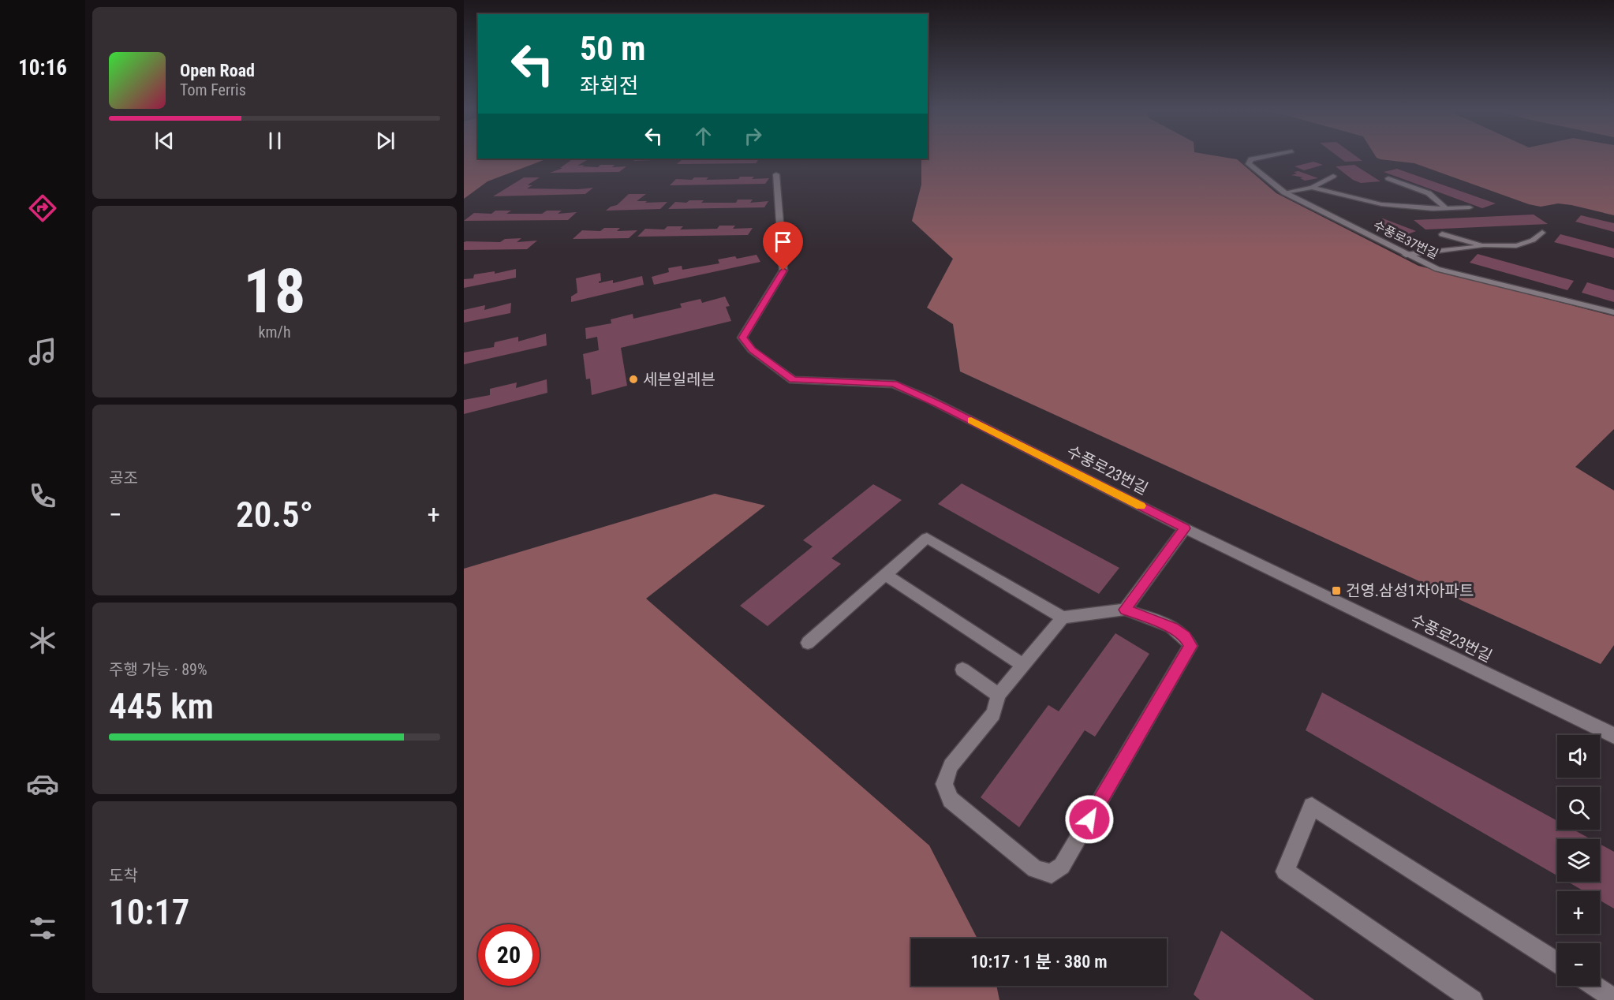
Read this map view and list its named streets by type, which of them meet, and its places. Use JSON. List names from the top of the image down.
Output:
{
  "streets": {
    "street": ["수풍로37번길", "수풍로23번길"]
  },
  "places": {
    "other": ["세븐일레븐"],
    "transit": ["건영.삼성1차아파트"]
  },
  "page": {
    "tabs": "10:16",
    "turn": ["50 m", "좌회전"],
    "song": ["Open Road", "Tom Ferris"],
    "tile": [
      ["18", "km/h"],
      "공조",
      ["주행 가능 · 89%", "445 km"],
      ["도착", "10:17"]
    ],
    "heat": ["−", "20.5°", "+"],
    "map_buttons": ["+", "−"],
    "limit": "20",
    "trip": "10:17 · 1 분 · 380 m"
  }
}
